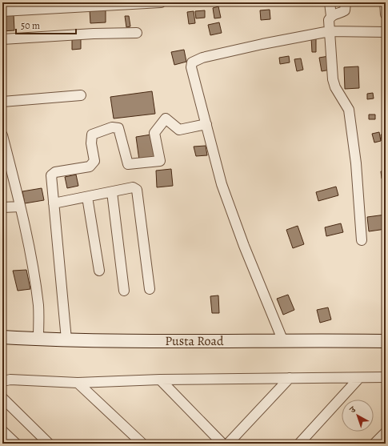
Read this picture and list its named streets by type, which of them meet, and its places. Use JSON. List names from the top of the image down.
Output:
{
  "streets": {
    "street": ["Pusta Road"]
  },
  "scale_bar": "50 m",
  "north": "top left"
}
